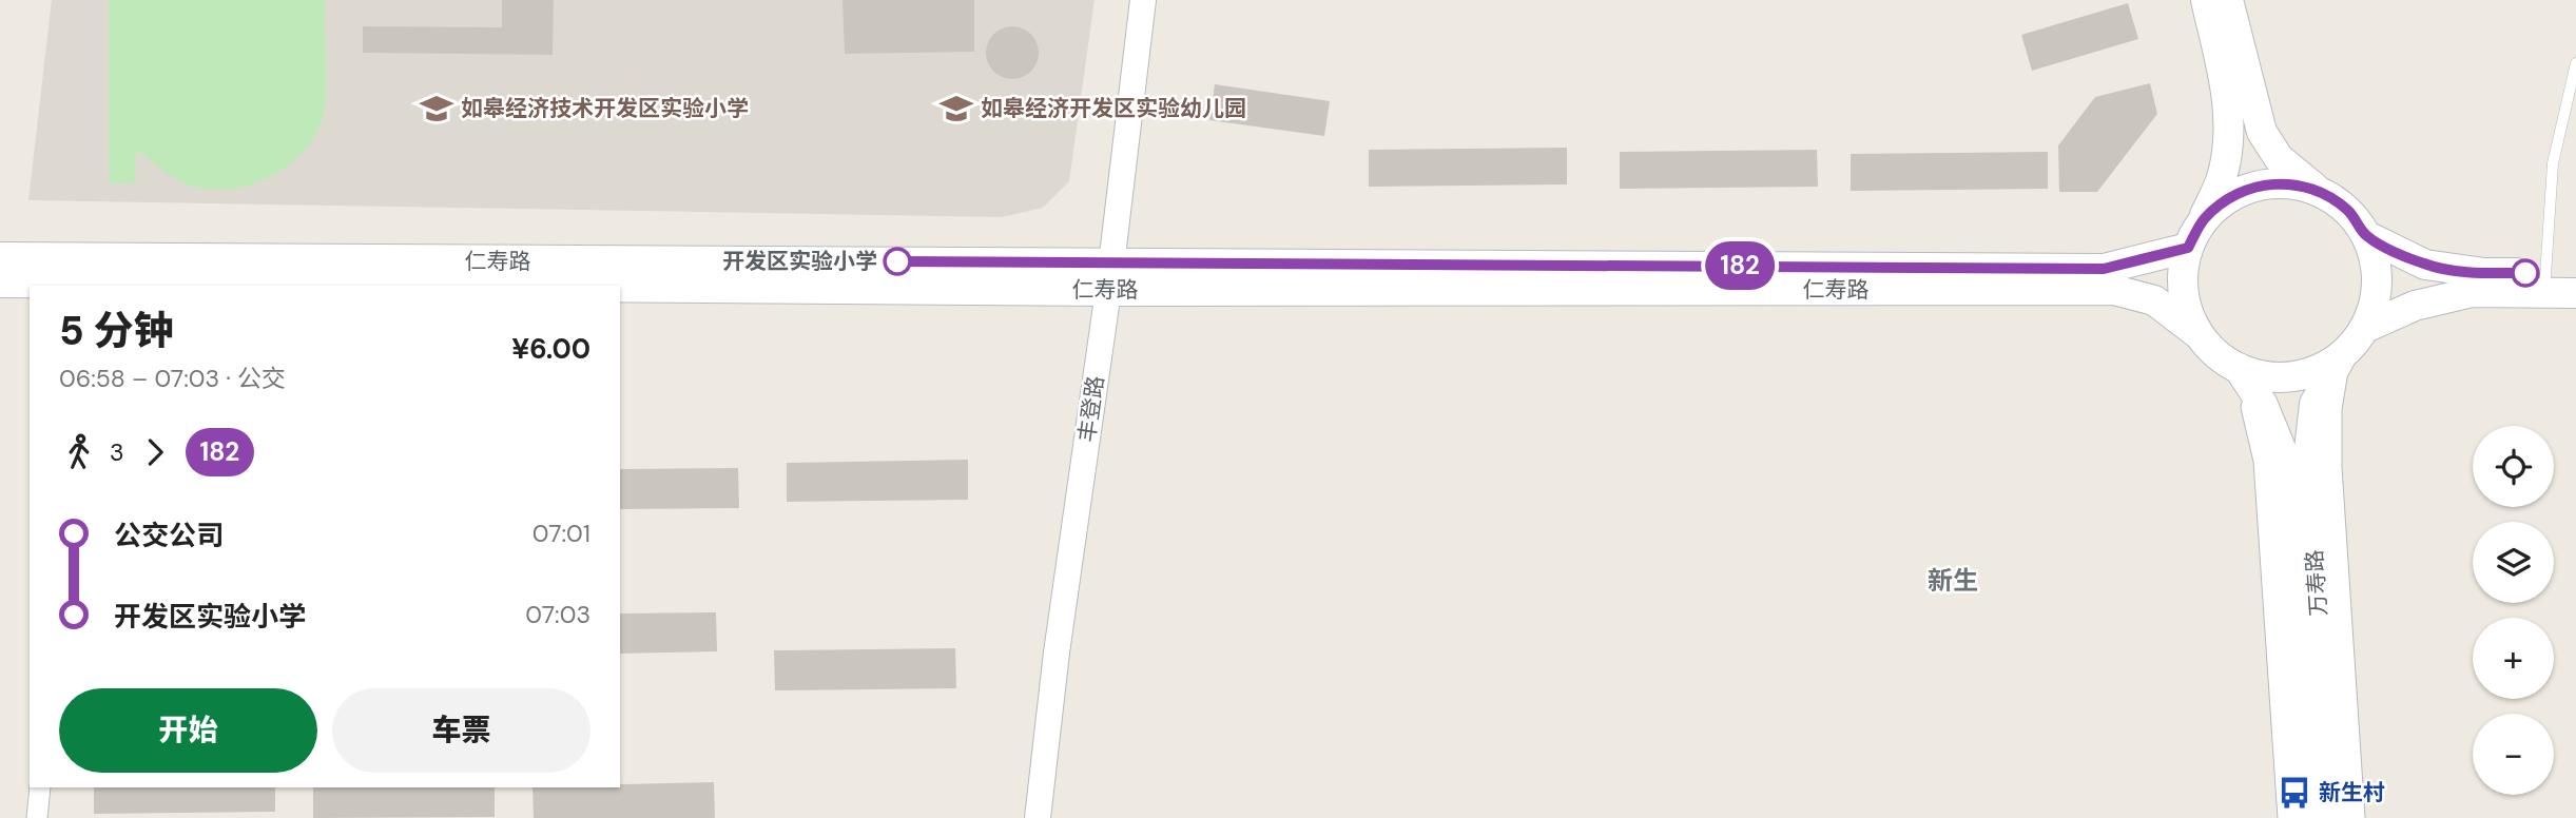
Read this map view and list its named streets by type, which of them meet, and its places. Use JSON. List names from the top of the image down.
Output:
{
  "streets": {
    "main road": ["仁寿路", "万寿路"],
    "street": ["丰登路"]
  },
  "crossings": [
    ["仁寿路", "丰登路"],
    ["仁寿路", "万寿路"]
  ],
  "districts": ["新生"],
  "places": {
    "school or university": ["如皋经济技术开发区实验小学", "如皋经济开发区实验幼儿园"],
    "other": ["开发区实验小学"],
    "bus stop": ["新生村"]
  },
  "lines": ["bus line 182"],
  "page": {
    "on_map": "182",
    "heading": ["5 分钟", "06:58 – 07:03 · 公交", "¥6.00"],
    "legs": ["3", "182"],
    "map_buttons": ["+", "−"],
    "list": [
      {
        "name": "公交公司",
        "value": "07:01"
      },
      {
        "name": "开发区实验小学",
        "value": "07:03"
      }
    ],
    "buttons": ["开始", "车票"]
  }
}
